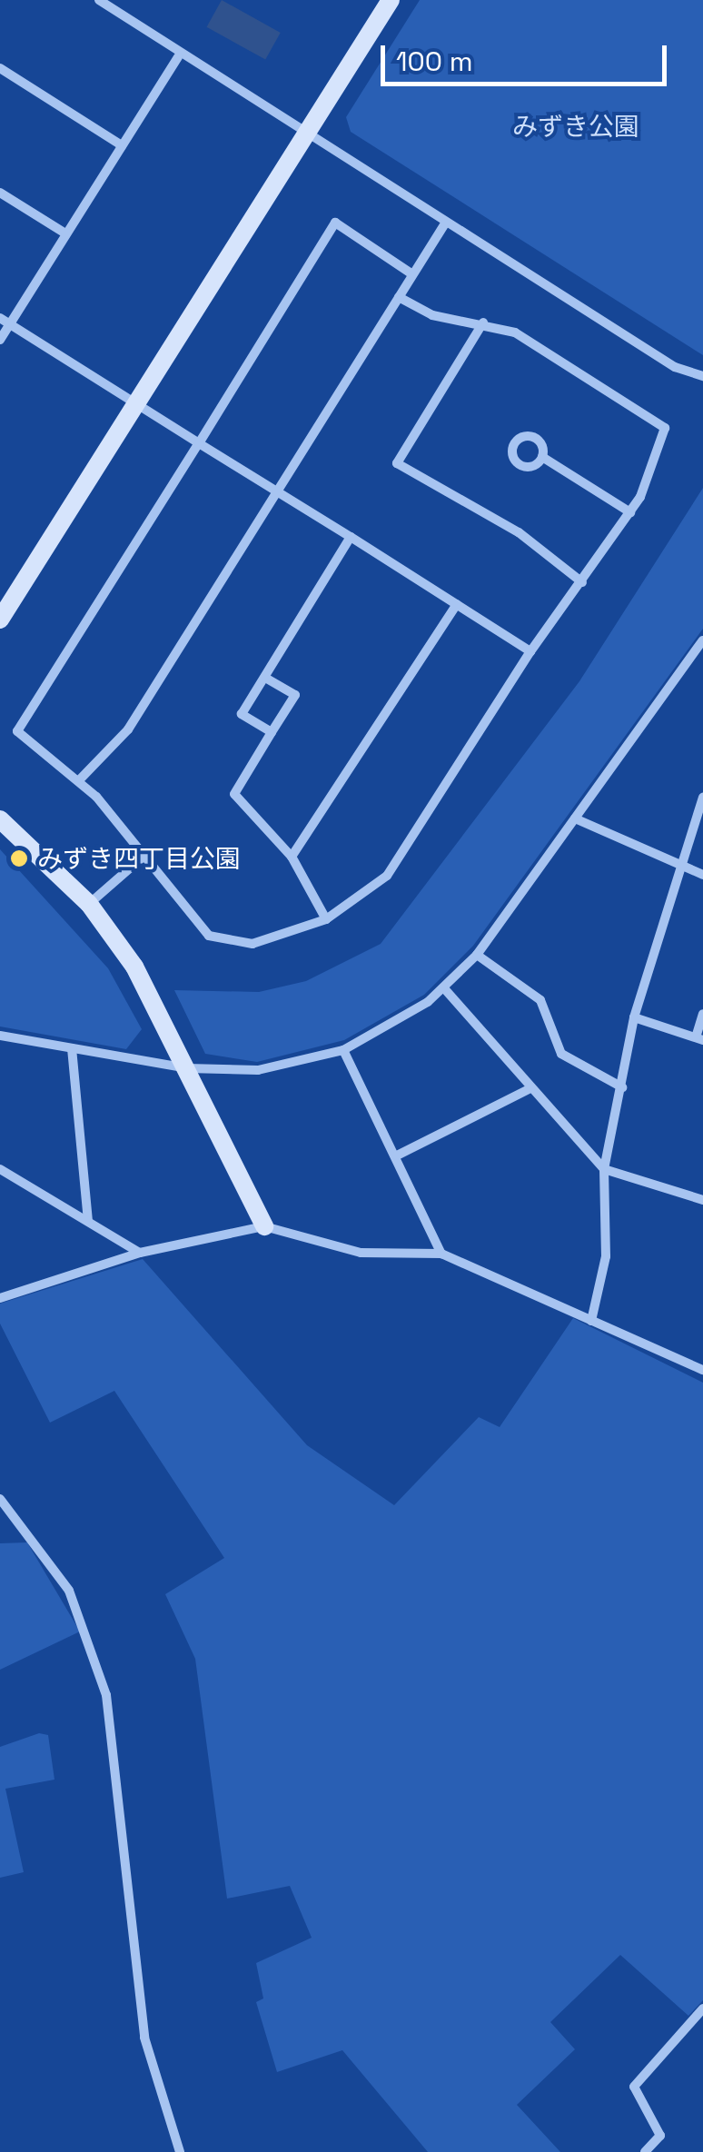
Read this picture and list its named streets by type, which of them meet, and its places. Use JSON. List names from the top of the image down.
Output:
{
  "parks": ["みずき公園"],
  "places": ["みずき四丁目公園"],
  "scale_bar": "100 m"
}
